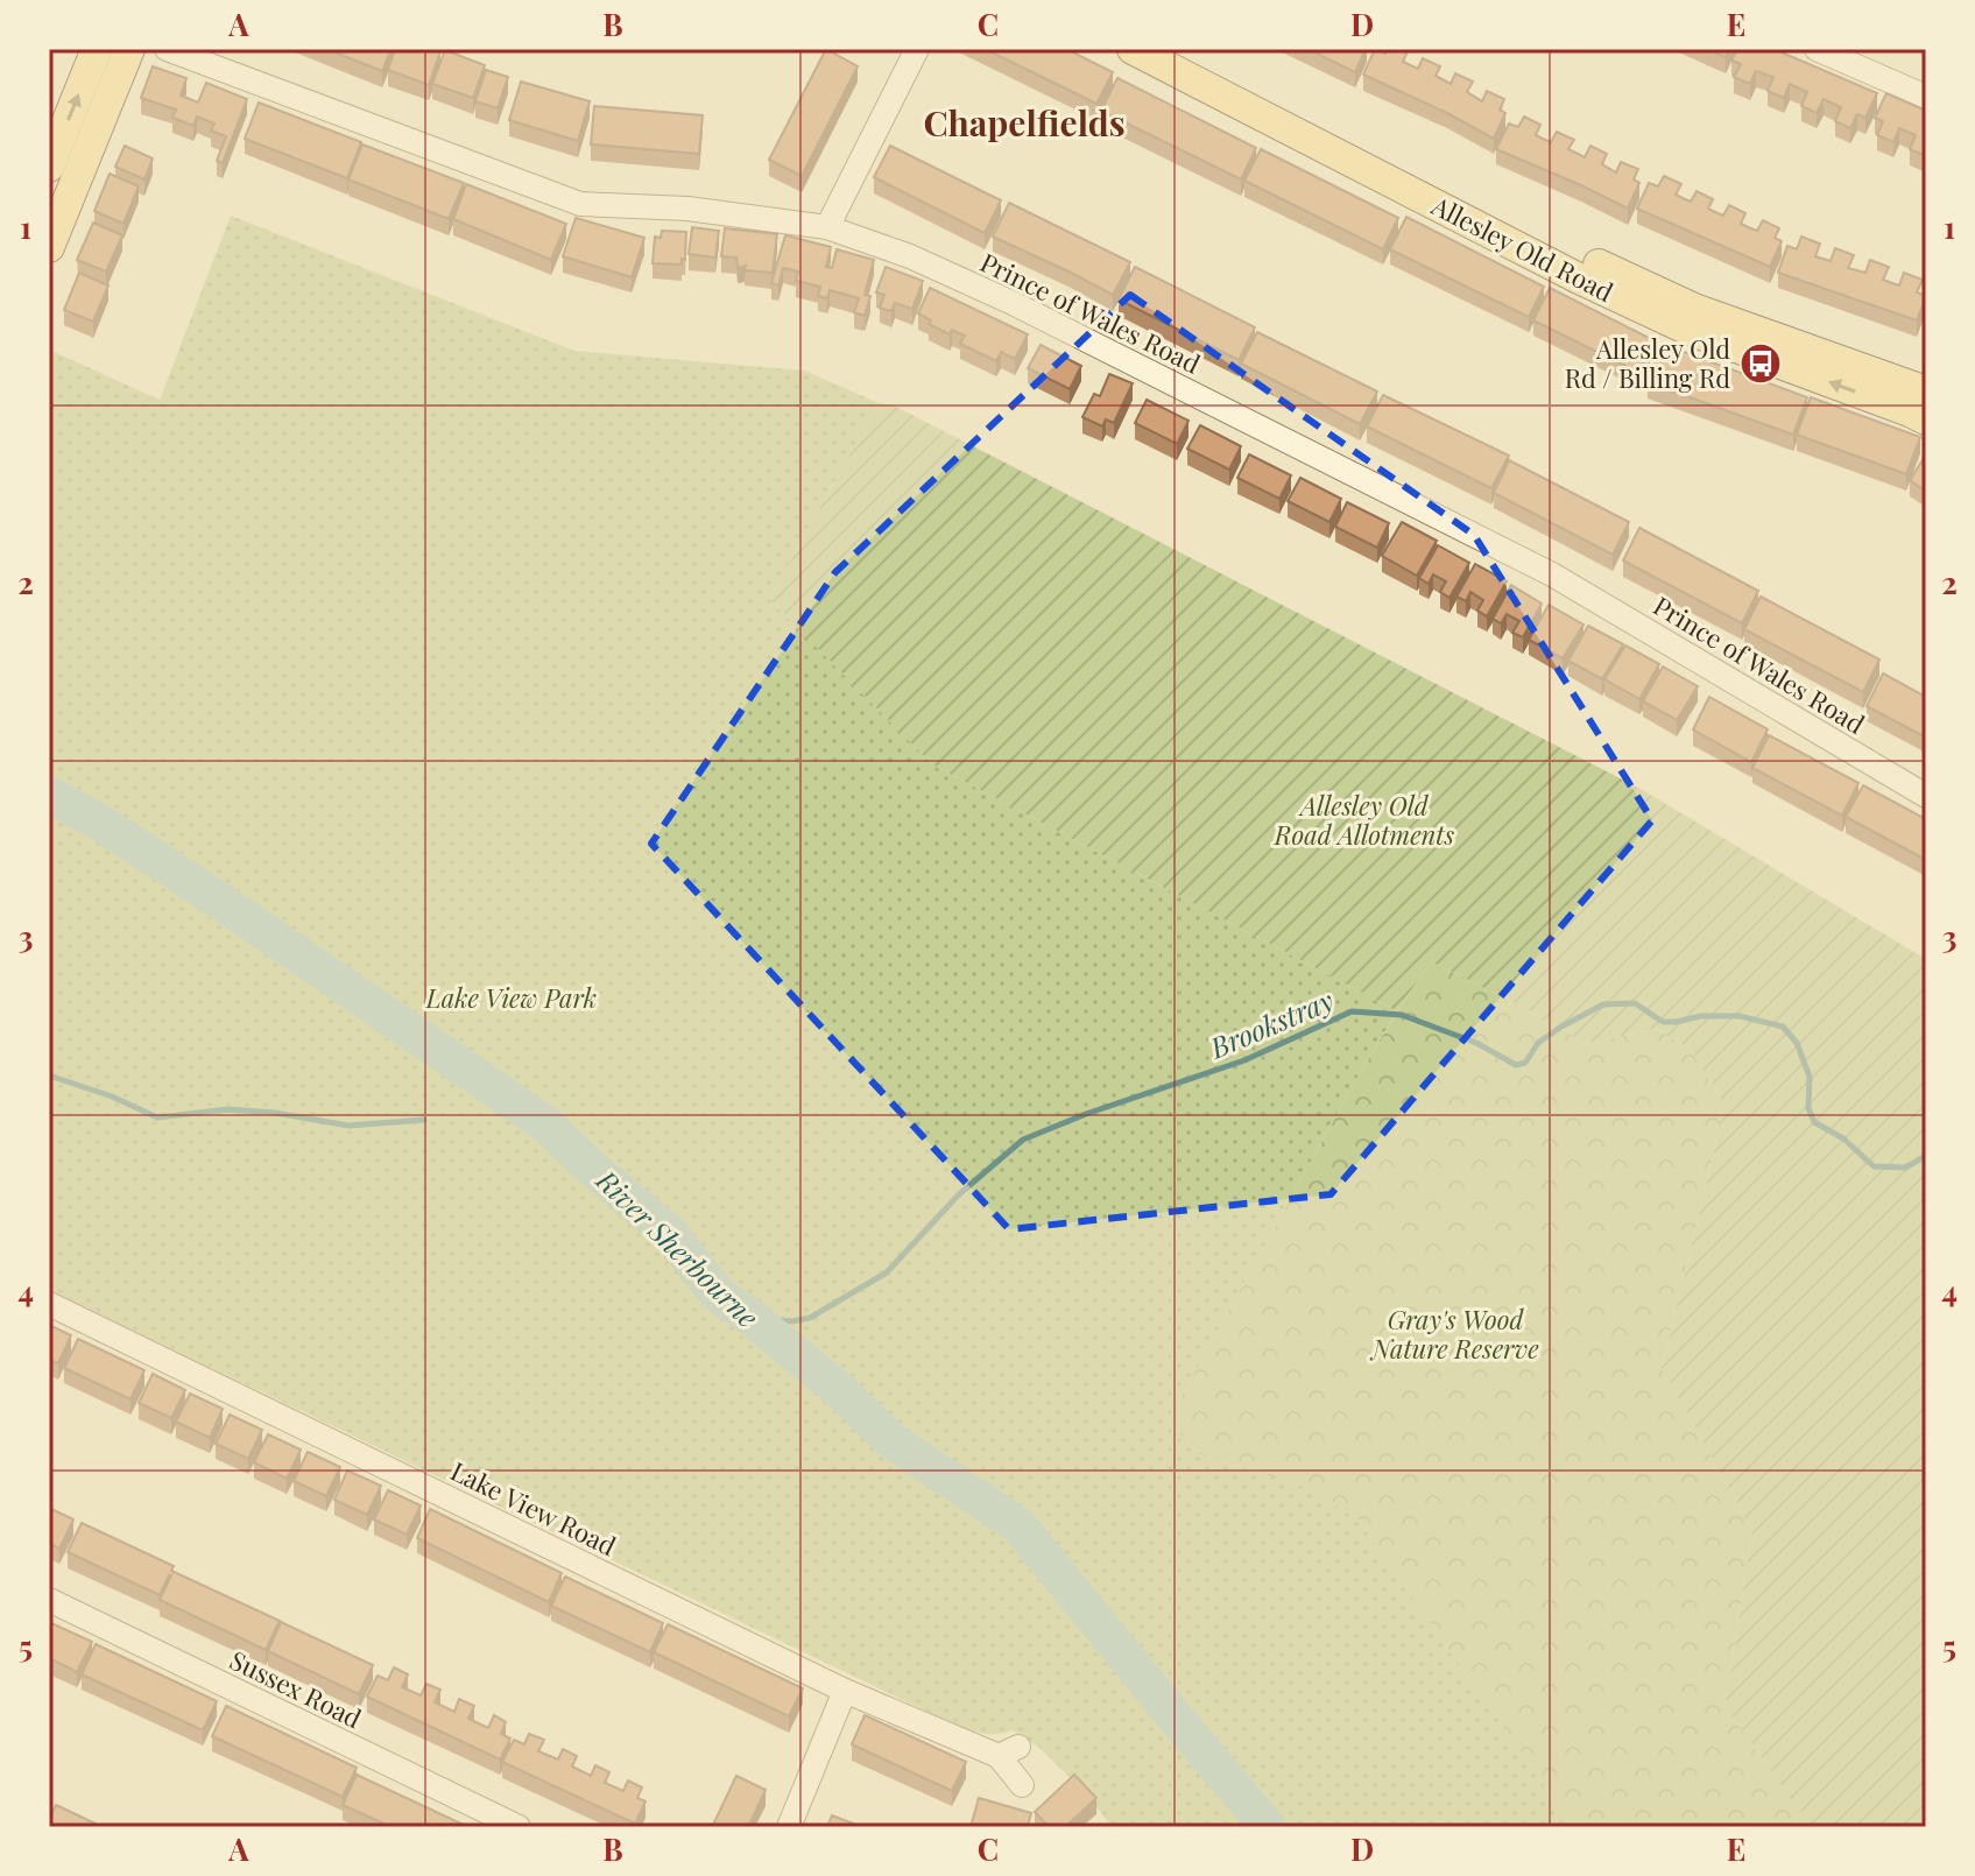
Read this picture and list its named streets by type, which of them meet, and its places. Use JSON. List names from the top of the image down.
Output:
{
  "streets": {
    "main road": ["Allesley Old Road"],
    "street": ["Prince of Wales Road", "Lake View Road", "Sussex Road"]
  },
  "districts": ["Chapelfields"],
  "water": ["Brookstray", "River Sherbourne"],
  "parks": ["Allesley Old Road Allotments", "Lake View Park", "Gray's Wood Nature Reserve"],
  "places": {
    "bus stop": ["Allesley Old Rd / Billing Rd"]
  },
  "grid": {
    "columns": [
      "A",
      "B",
      "C",
      "D",
      "E"
    ],
    "rows": [
      "1",
      "2",
      "3",
      "4",
      "5"
    ]
  }
}
